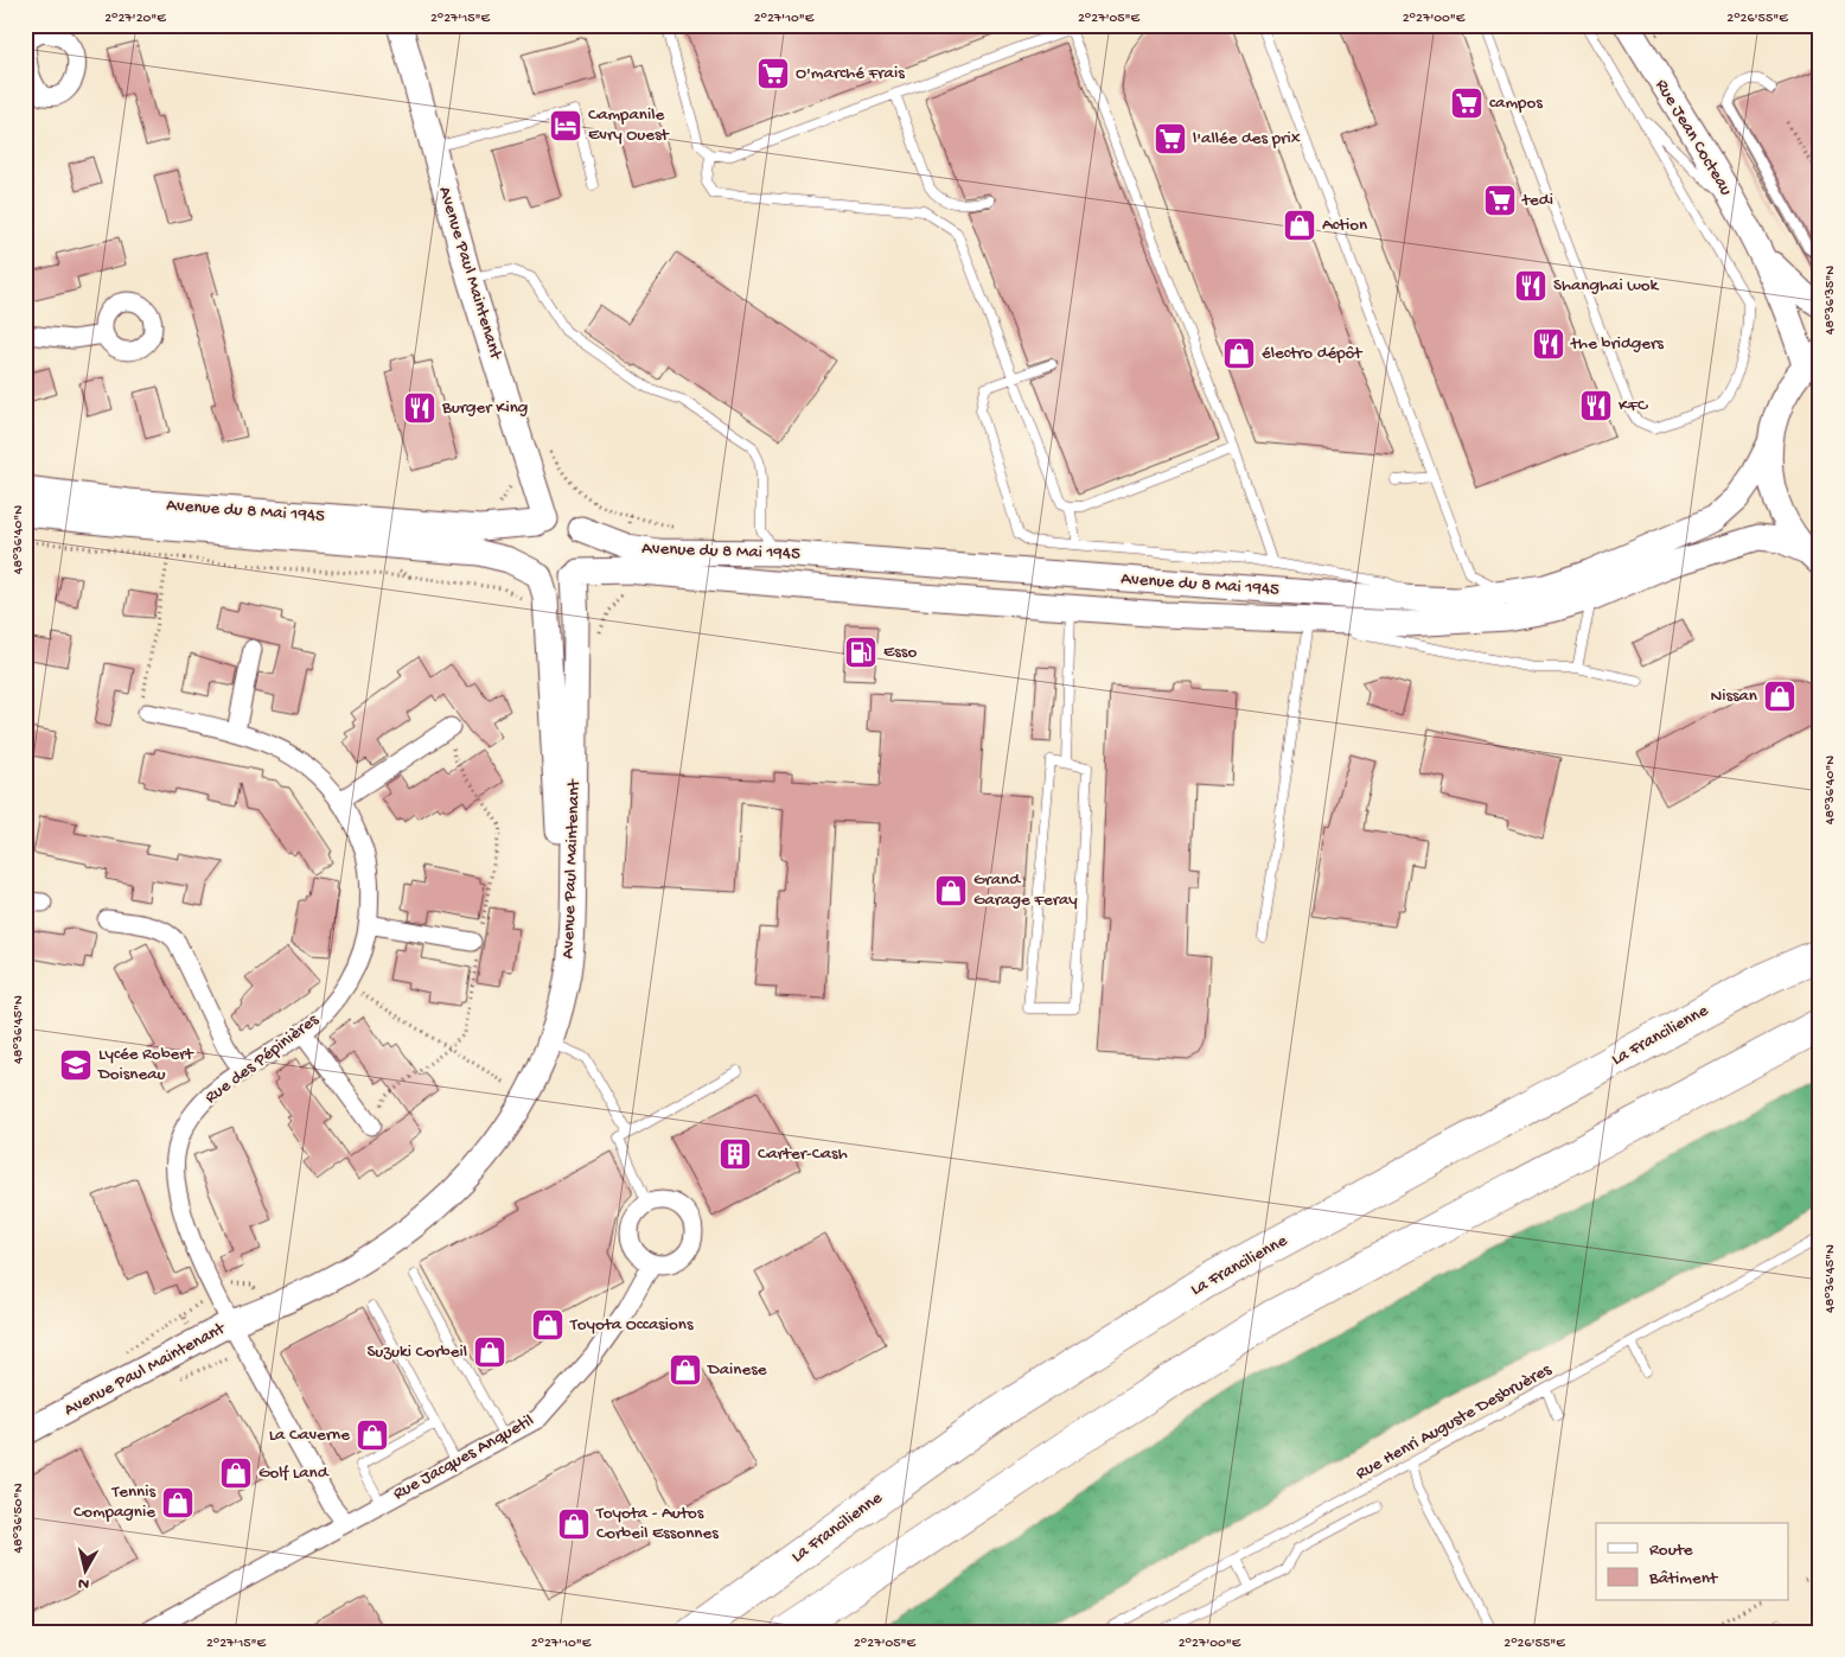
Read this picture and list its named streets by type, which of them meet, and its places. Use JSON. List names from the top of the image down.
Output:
{
  "streets": {
    "highway": ["La Francilienne"],
    "main road": ["Rue Jean Cocteau", "Avenue Paul Maintenant", "Avenue du 8 Mai 1945"],
    "street": ["Rue des Pépinières", "Rue Jacques Anquetil"],
    "lane": ["Rue Henri Auguste Desbruères"]
  },
  "crossings": [
    ["Rue Jean Cocteau", "Avenue du 8 Mai 1945"],
    ["Avenue Paul Maintenant", "Avenue du 8 Mai 1945"],
    ["Avenue Paul Maintenant", "Rue des Pépinières"]
  ],
  "places": {
    "supermarket": [
      "O'marché Frais",
      "campos",
      "l'allée des prix",
      "tedi"
    ],
    "hotel": ["Campanile Evry Ouest"],
    "shop": [
      "Action",
      "électro dépôt",
      "Nissan",
      "Grand Garage Feray",
      "Toyota Occasions",
      "Suzuki Corbeil",
      "Dainese",
      "La Caverne",
      "Golf Land",
      "Tennis Compagnie",
      "Toyota - Autos Corbeil Essonnes"
    ],
    "restaurant": [
      "Shanghai wok",
      "the bridgers",
      "KFC",
      "Burger King"
    ],
    "fuel station": ["Esso"],
    "school or university": ["Lycée Robert Doisneau"],
    "building": ["Carter-Cash"]
  },
  "legend": ["Route", "Bâtiment"],
  "north": "bottom",
  "coordinates": [
    "2°27'20\"E",
    "2°27'15\"E",
    "2°27'10\"E",
    "2°27'05\"E",
    "2°27'00\"E",
    "2°26'55\"E",
    "48°36'35\"N",
    "48°36'40\"N",
    "48°36'45\"N",
    "48°36'50\"N"
  ]
}
